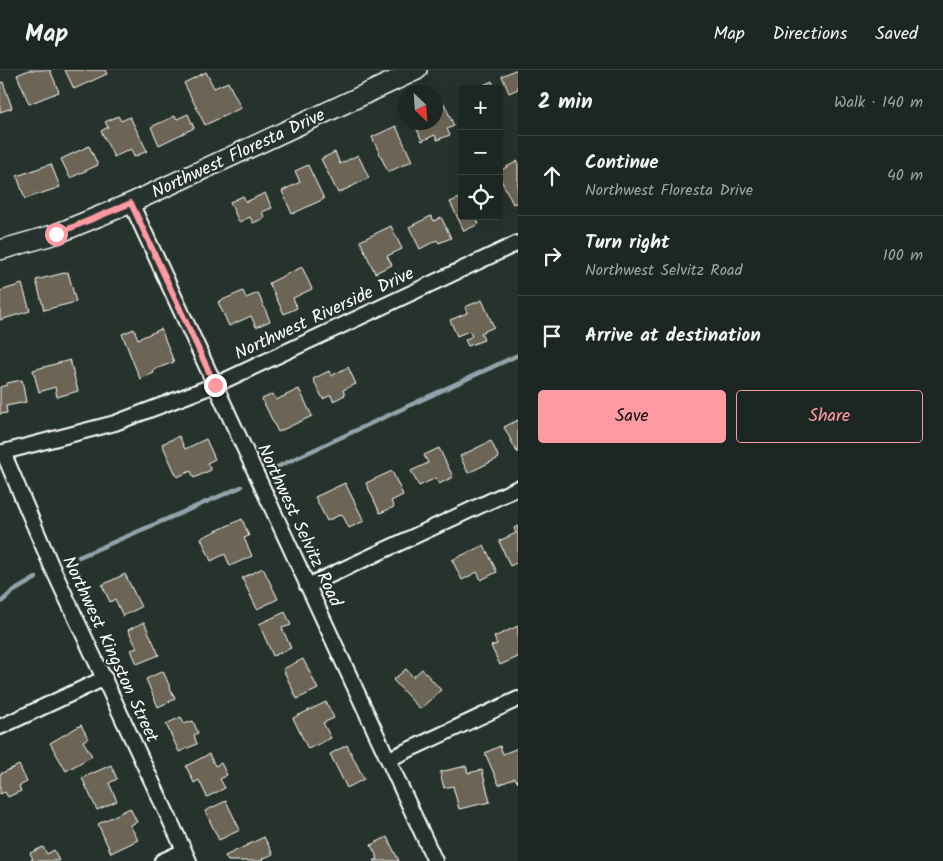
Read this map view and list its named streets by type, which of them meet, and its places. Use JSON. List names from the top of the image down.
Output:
{
  "streets": {
    "street": [
      "Northwest Floresta Drive",
      "Northwest Riverside Drive",
      "Northwest Selvitz Road",
      "Northwest Kingston Street"
    ]
  },
  "crossings": [
    ["Northwest Floresta Drive", "Northwest Selvitz Road"],
    ["Northwest Riverside Drive", "Northwest Selvitz Road"],
    ["Northwest Riverside Drive", "Northwest Kingston Street"]
  ],
  "north": "bottom right",
  "page": {
    "header": "Map",
    "nav": ["Map", "Directions", "Saved"],
    "heading": ["2 min", "Walk · 140 m"],
    "map_buttons": ["+", "−"],
    "list": [
      ["Continue", "Northwest Floresta Drive", "40 m"],
      ["Turn right", "Northwest Selvitz Road", "100 m"],
      "Arrive at destination"
    ],
    "buttons": ["Save", "Share"]
  }
}
